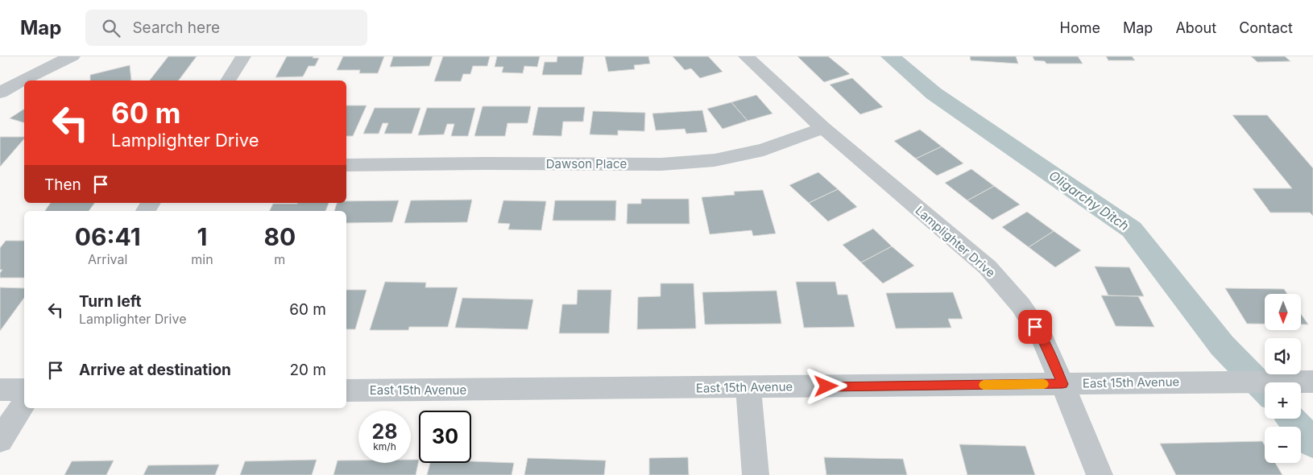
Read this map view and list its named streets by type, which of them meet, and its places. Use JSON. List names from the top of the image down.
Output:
{
  "streets": {
    "street": ["Dawson Place", "Lamplighter Drive", "East 15th Avenue"]
  },
  "crossings": [
    ["Dawson Place", "Lamplighter Drive"],
    ["Lamplighter Drive", "East 15th Avenue"]
  ],
  "water": ["Oligarchy Ditch"],
  "north": "bottom",
  "page": {
    "header": "Map",
    "search": "Search here",
    "nav": [
      "Home",
      "Map",
      "About",
      "Contact"
    ],
    "turn": ["60 m", "Lamplighter Drive"],
    "then": "Then",
    "eta": [
      "06:41",
      "Arrival",
      "1",
      "min",
      "80",
      "m"
    ],
    "list": [
      {
        "name": "Turn left",
        "note": "Lamplighter Drive",
        "value": "60 m"
      },
      {
        "name": "Arrive at destination",
        "value": "20 m"
      }
    ],
    "map_buttons": ["+", "−"],
    "speed": "28 km/h",
    "limit": "30"
  }
}
